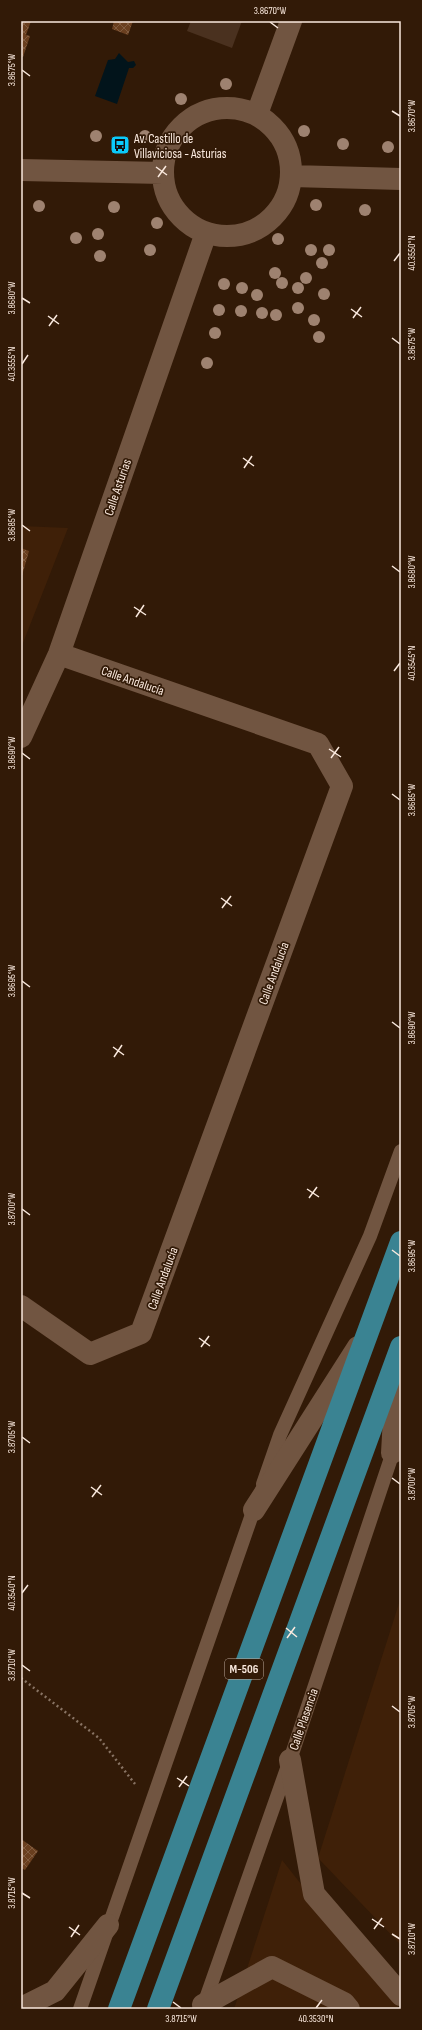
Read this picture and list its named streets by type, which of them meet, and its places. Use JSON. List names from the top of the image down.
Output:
{
  "streets": {
    "main road": ["M-506"],
    "street": ["Calle Asturias", "Calle Andalucía"],
    "lane": ["Calle Plasencia"]
  },
  "crossings": [
    ["Calle Asturias", "Calle Andalucía"]
  ],
  "places": {
    "bus stop": ["Av. Castillo de Villaviciosa - Asturias"]
  },
  "coordinates": [
    "3.8670°W",
    "3.8675°W",
    "40.3550°N",
    "3.8680°W",
    "40.3555°N",
    "3.8685°W",
    "40.3545°N",
    "3.8690°W",
    "3.8695°W",
    "3.8700°W",
    "3.8705°W",
    "40.3540°N",
    "3.8710°W",
    "3.8715°W",
    "40.3530°N"
  ]
}
